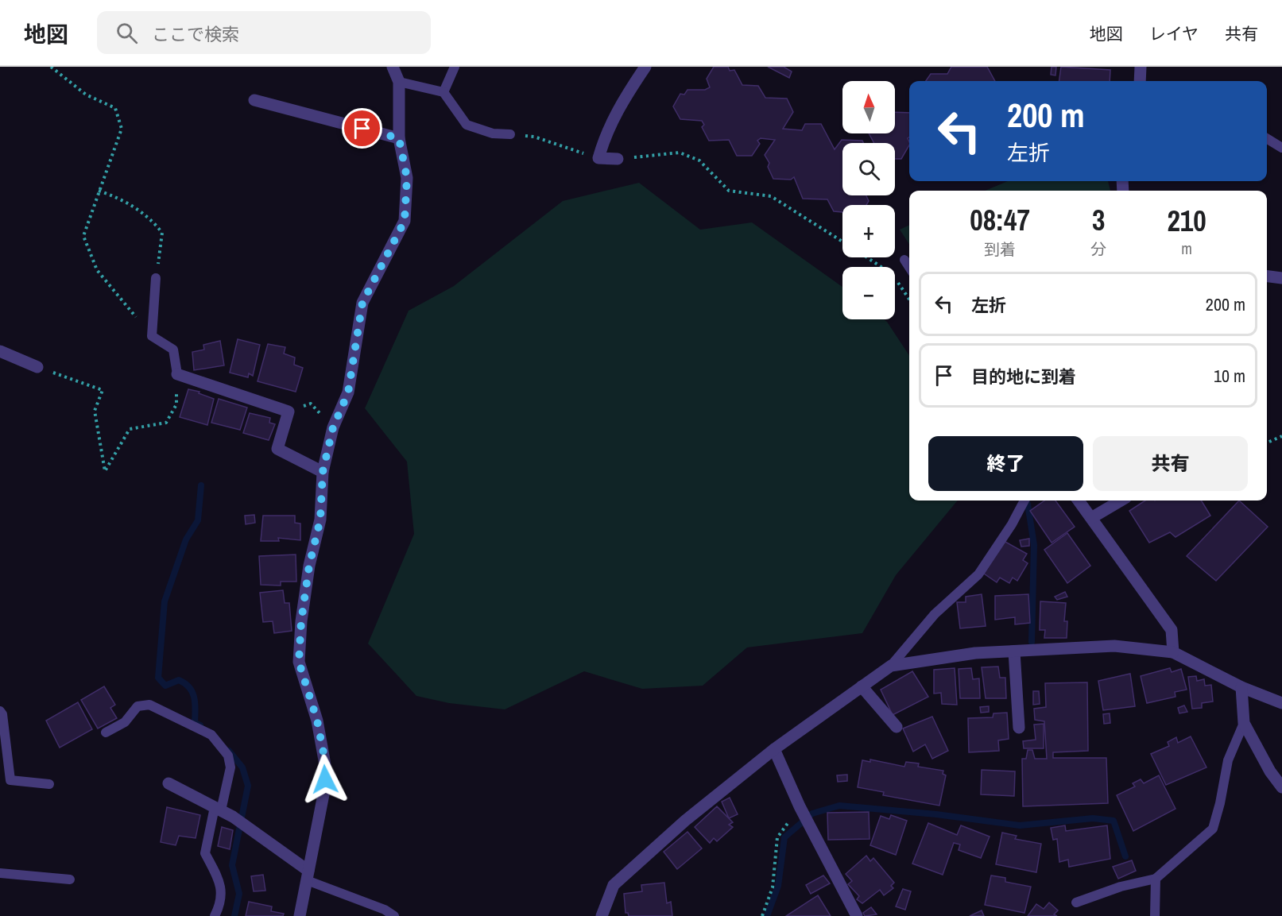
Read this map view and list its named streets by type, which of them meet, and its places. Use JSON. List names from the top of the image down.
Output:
{
  "north": "top",
  "page": {
    "header": "地図",
    "search": "ここで検索",
    "nav": ["地図", "レイヤ", "共有"],
    "map_buttons": ["+", "−"],
    "turn": ["200 m", "左折"],
    "eta": [
      "08:47",
      "到着",
      "3",
      "分",
      "210",
      "m"
    ],
    "list": [
      {
        "name": "左折",
        "value": "200 m"
      },
      {
        "name": "目的地に到着",
        "value": "10 m"
      }
    ],
    "buttons": ["終了", "共有"]
  }
}
